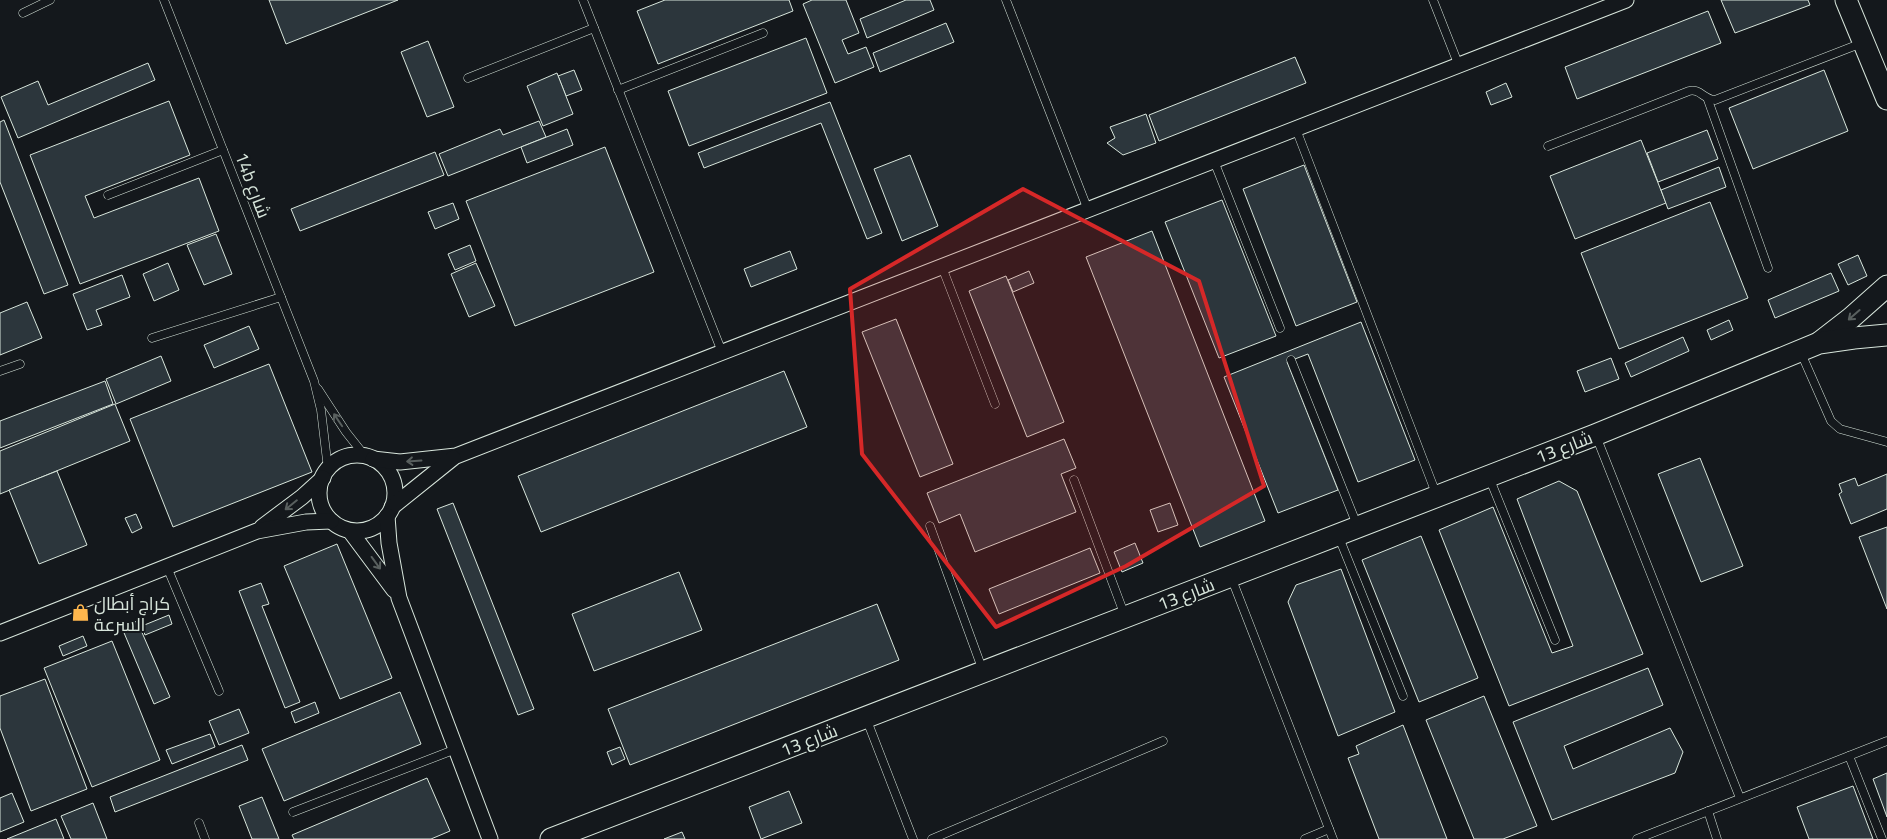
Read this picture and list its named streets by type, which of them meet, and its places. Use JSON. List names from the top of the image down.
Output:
{
  "streets": {
    "street": ["شارع 13"],
    "lane": ["14b شارع"]
  },
  "places": {
    "shop": ["كراج أبطال السرعة"]
  }
}
